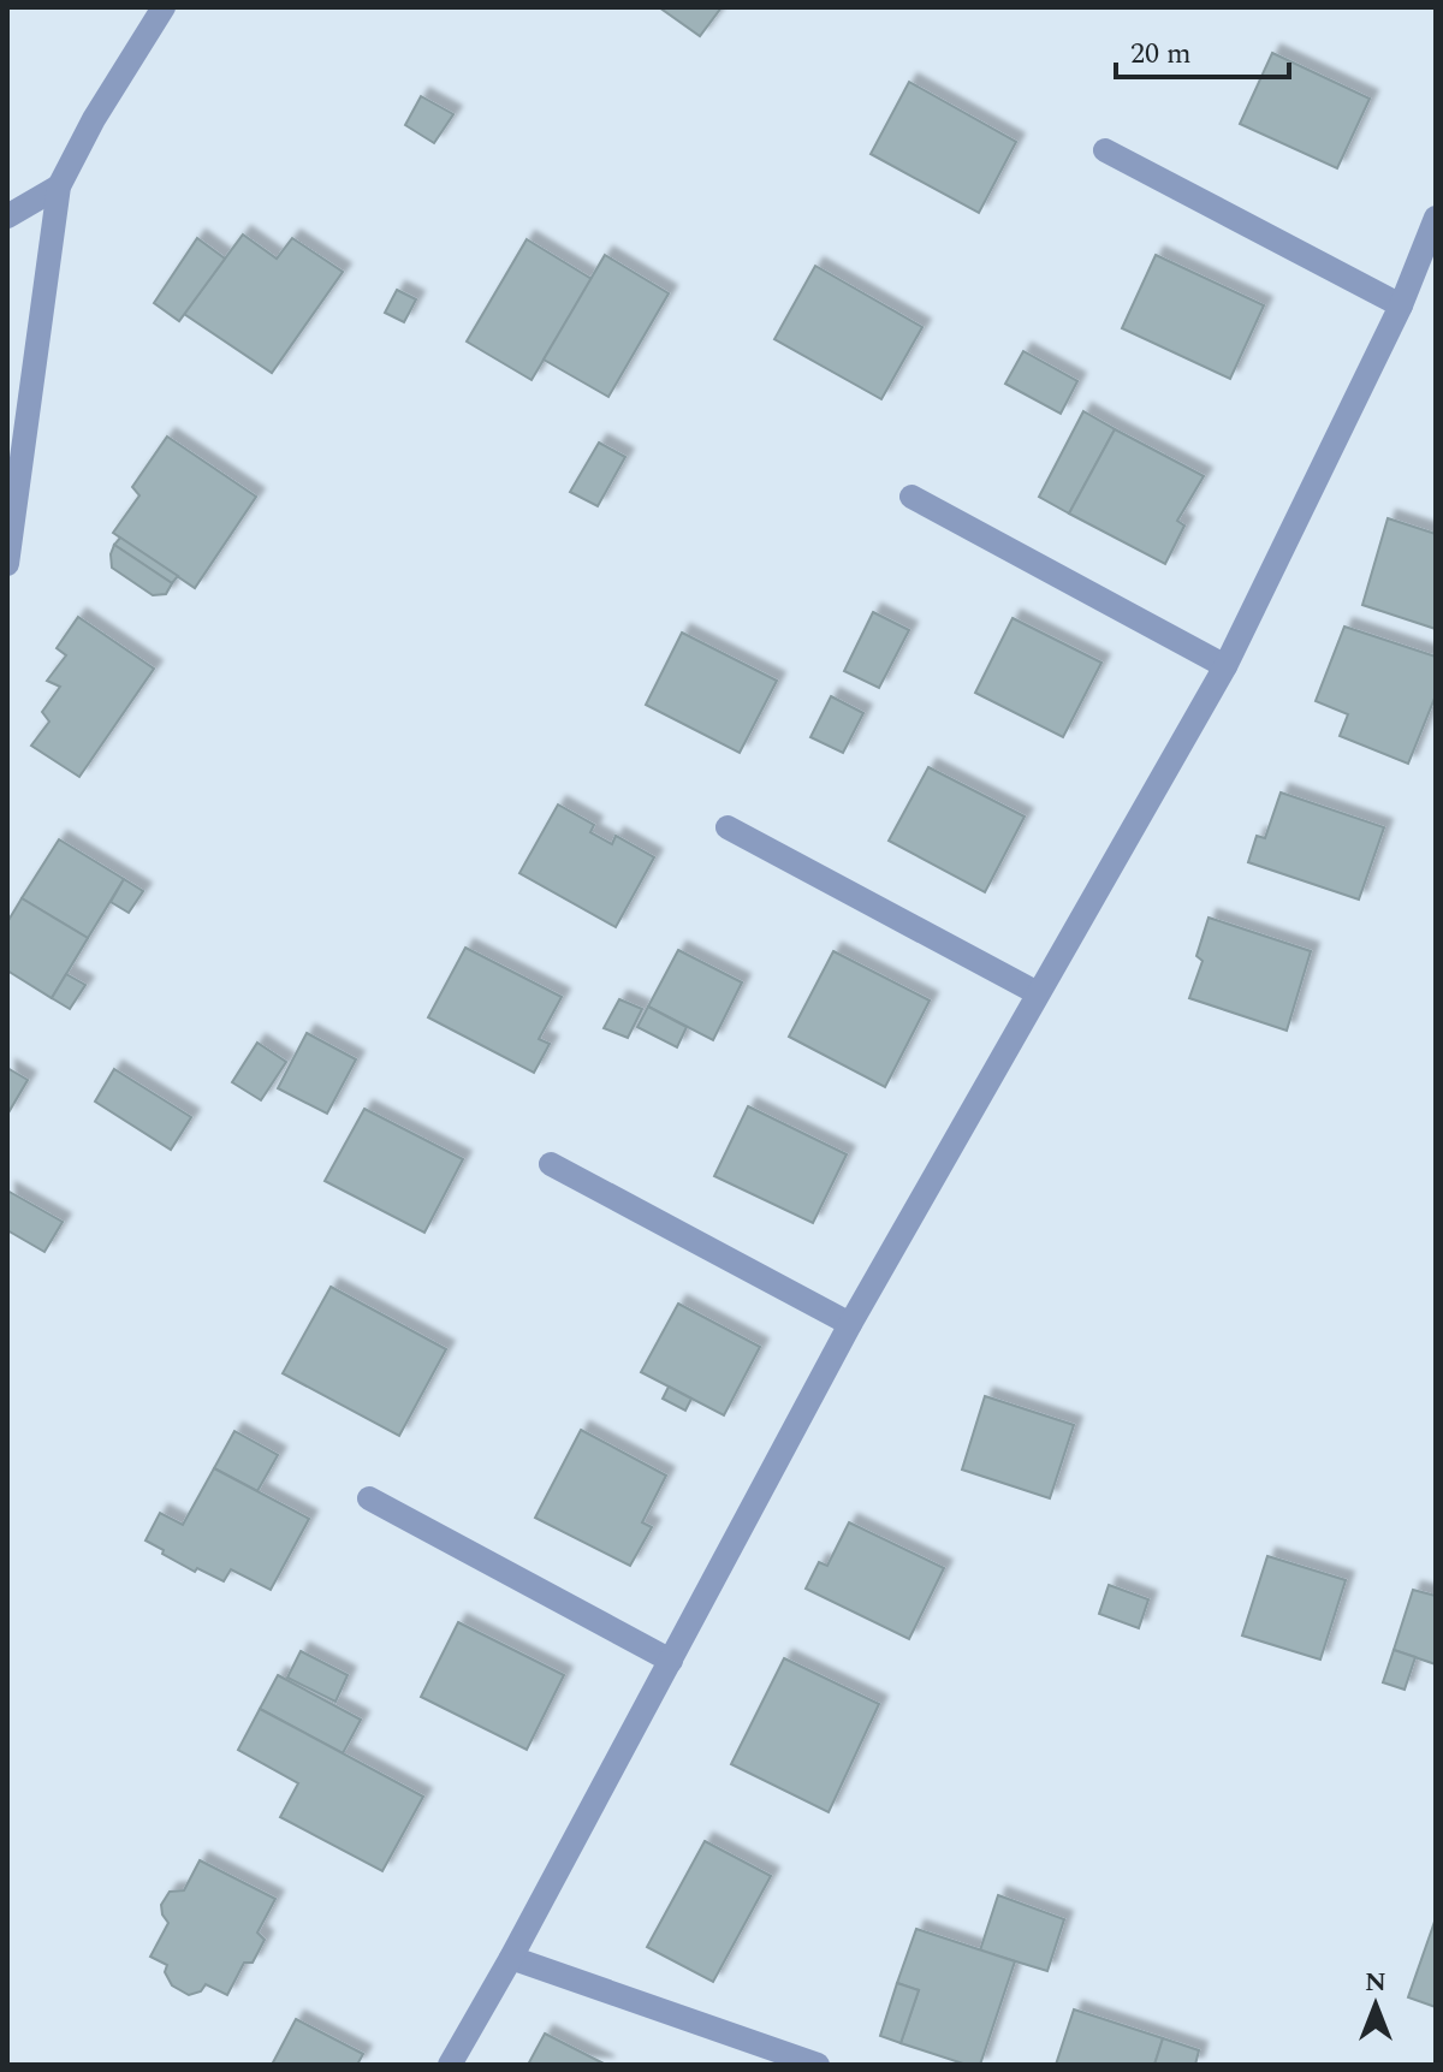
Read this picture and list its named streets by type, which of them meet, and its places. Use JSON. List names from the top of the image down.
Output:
{
  "scale_bar": "20 m",
  "north": "top"
}
